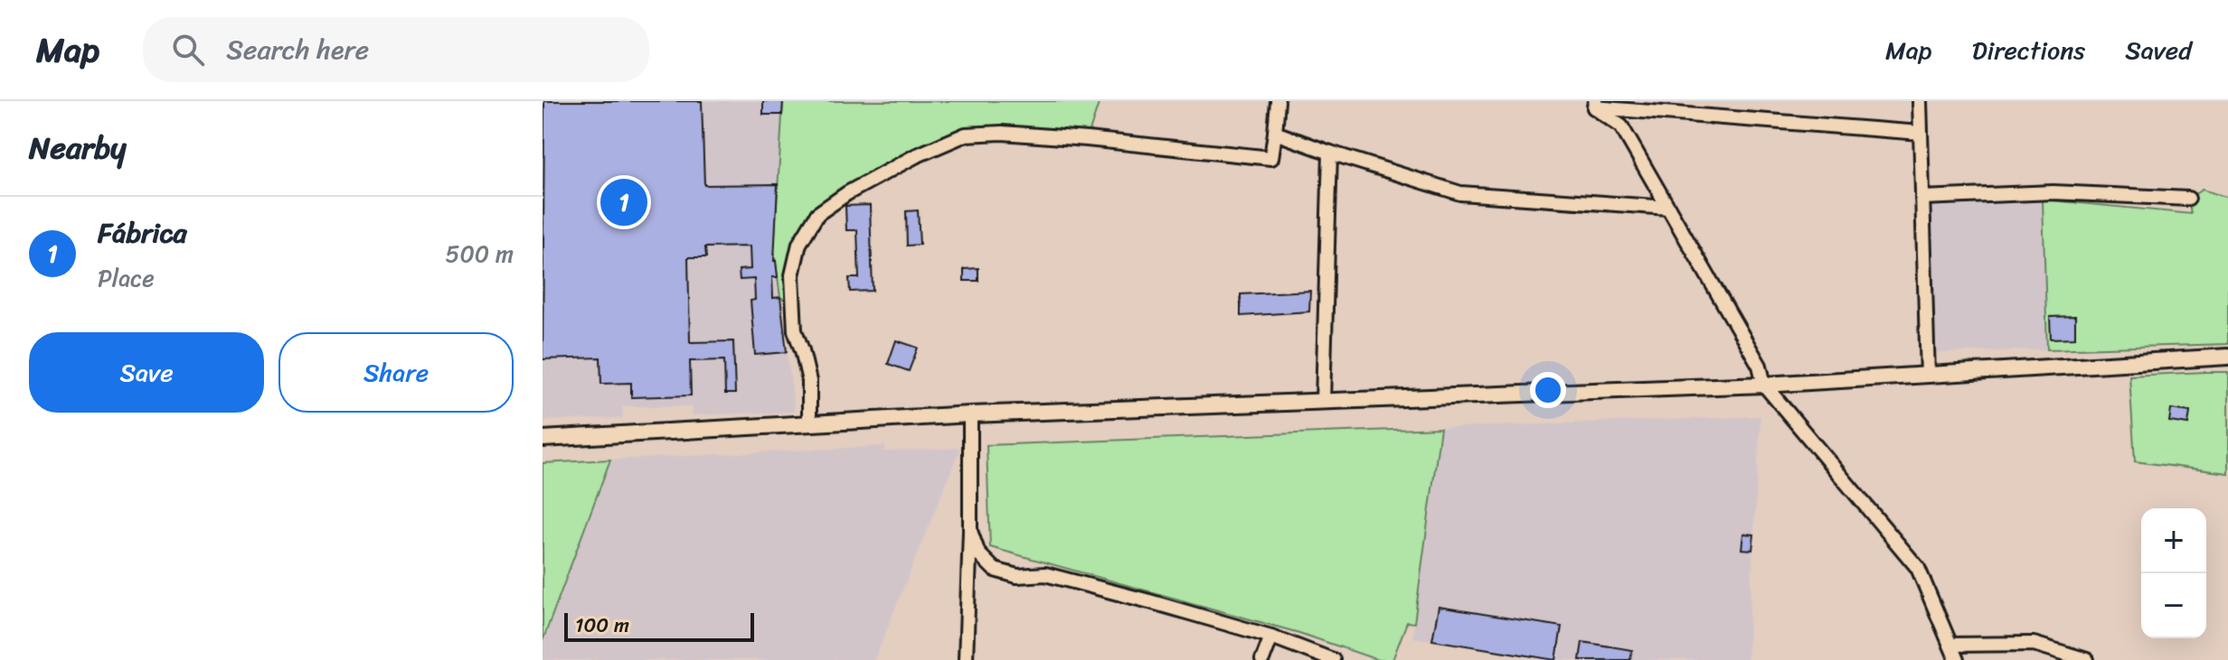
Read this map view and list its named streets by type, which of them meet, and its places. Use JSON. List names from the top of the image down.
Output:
{
  "scale_bar": "100 m",
  "page": {
    "header": "Map",
    "search": "Search here",
    "nav": ["Map", "Directions", "Saved"],
    "heading": "Nearby",
    "pins": "1",
    "list": [
      {
        "mark": "1",
        "name": "Fábrica",
        "note": "Place",
        "value": "500 m"
      }
    ],
    "buttons": ["Save", "Share"],
    "map_buttons": ["+", "−"],
    "scale": "100 m"
  }
}
